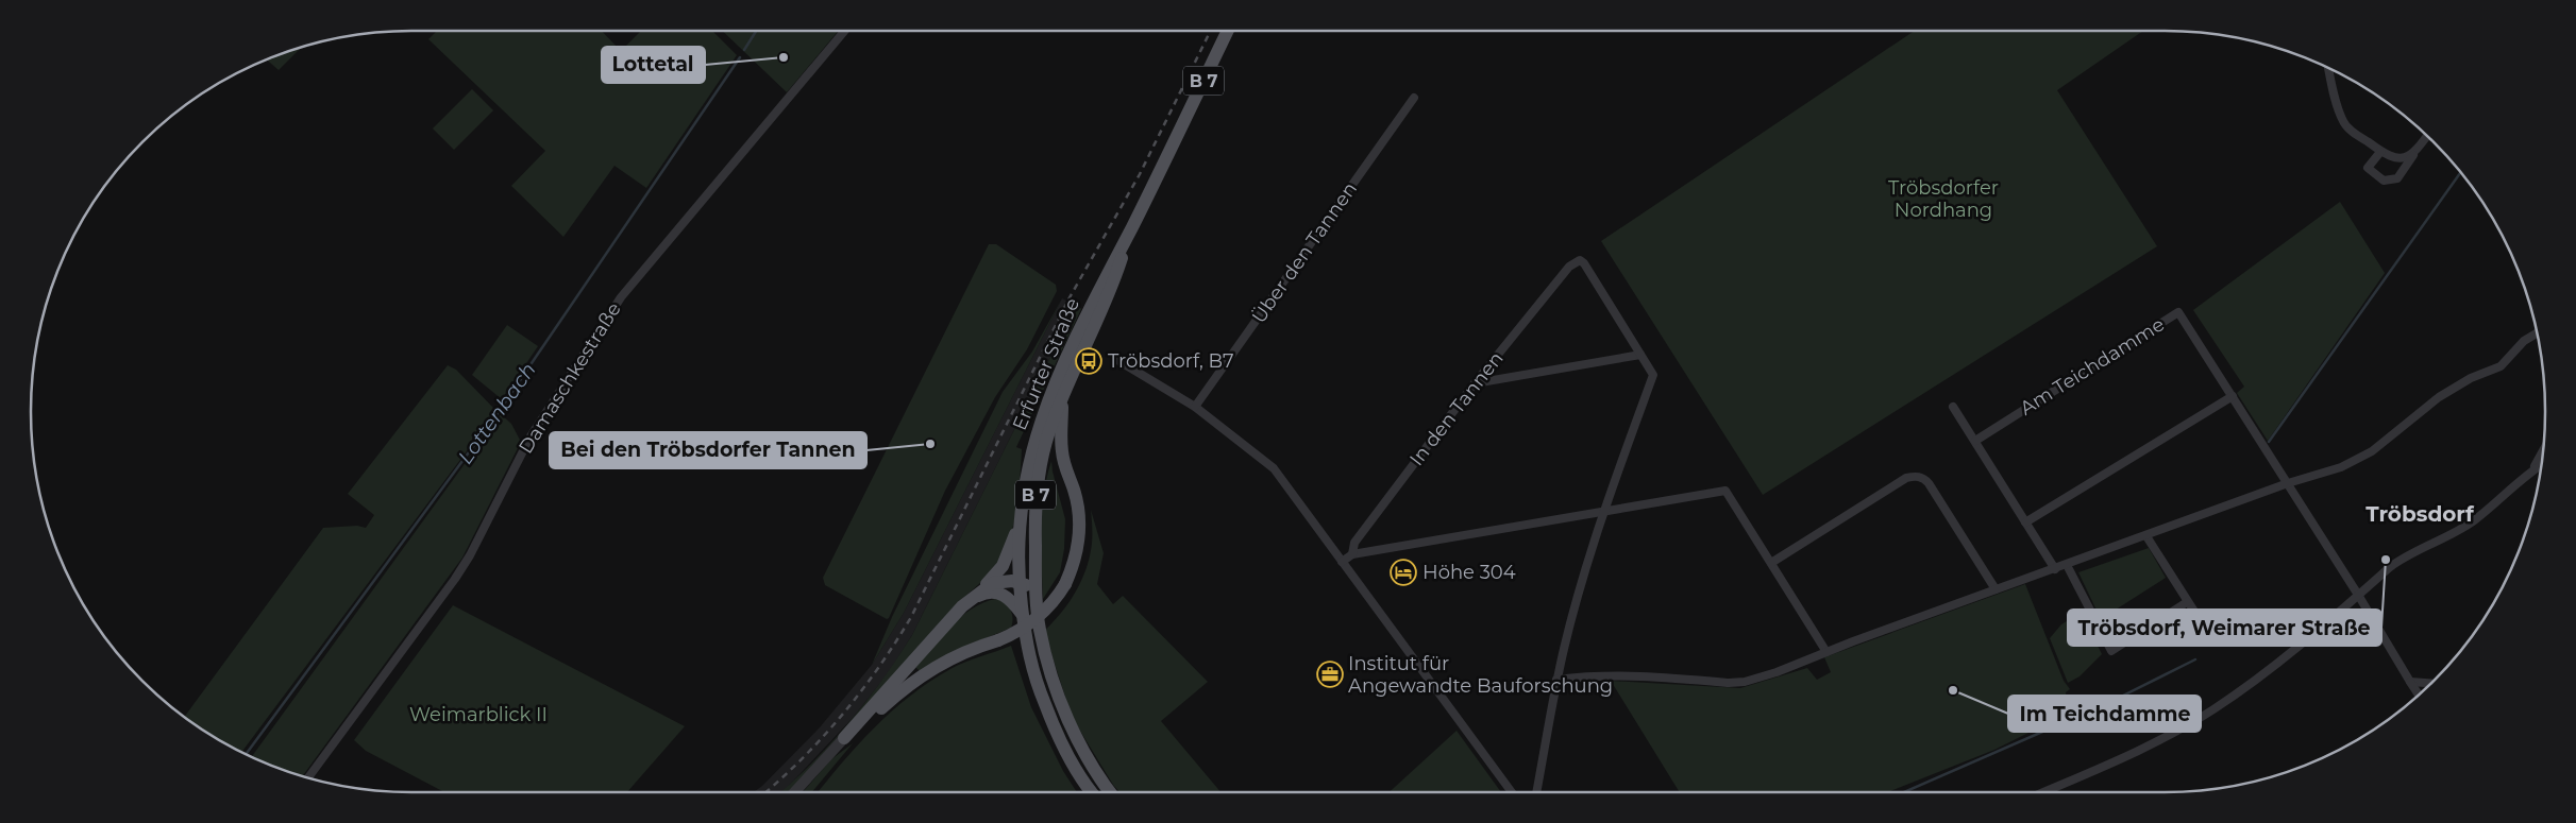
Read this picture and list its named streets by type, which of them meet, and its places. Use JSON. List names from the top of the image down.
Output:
{
  "streets": {
    "main road": ["B 7", "Erfurter Straße"],
    "street": [
      "Über den Tannen",
      "Am Teichdamme",
      "Damaschkestraße",
      "In den Tannen"
    ]
  },
  "crossings": [
    ["B 7", "Erfurter Straße"]
  ],
  "districts": ["Tröbsdorf"],
  "water": ["Lottenbach"],
  "parks": ["Tröbsdorfer Nordhang", "Weimarblick II"],
  "places": {
    "other": [
      "Lottetal",
      "Bei den Tröbsdorfer Tannen",
      "Tröbsdorf, Weimarer Straße",
      "Im Teichdamme"
    ],
    "bus stop": ["Tröbsdorf, B7"],
    "hotel": ["Höhe 304"],
    "office": ["Institut für Angewandte Bauforschung"]
  }
}
